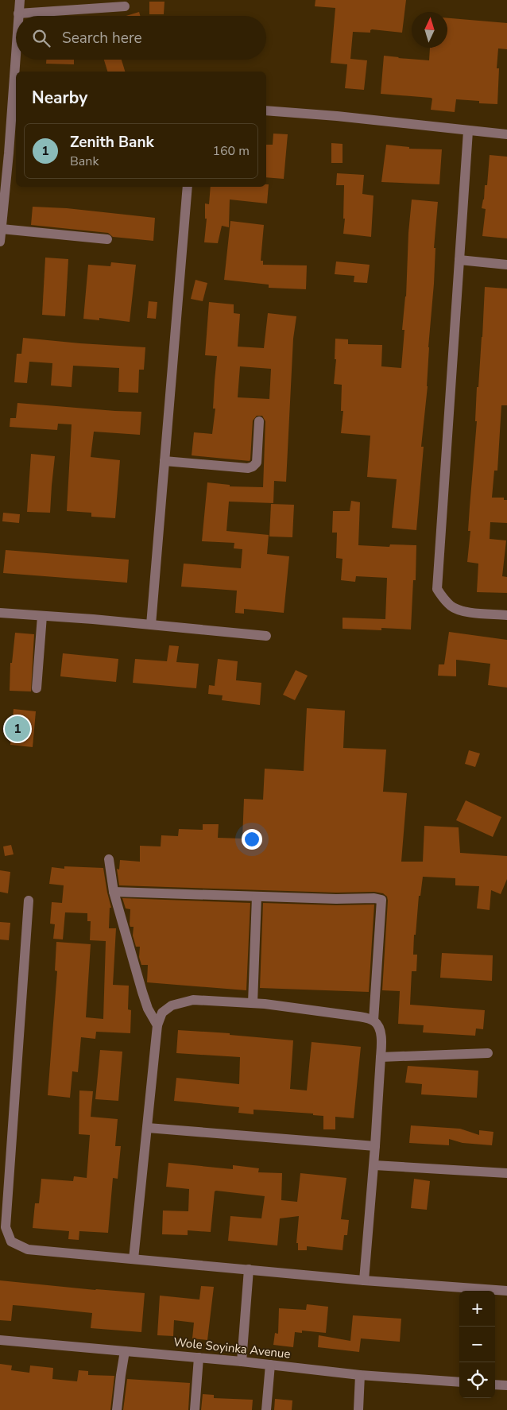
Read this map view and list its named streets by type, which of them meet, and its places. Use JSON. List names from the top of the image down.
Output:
{
  "streets": {
    "street": ["Wole Soyinka Avenue"]
  },
  "north": "top",
  "page": {
    "search": "Search here",
    "heading": "Nearby",
    "list": [
      {
        "mark": "1",
        "name": "Zenith Bank",
        "note": "Bank",
        "value": "160 m"
      }
    ],
    "pins": "1",
    "map_buttons": ["+", "−"]
  }
}
